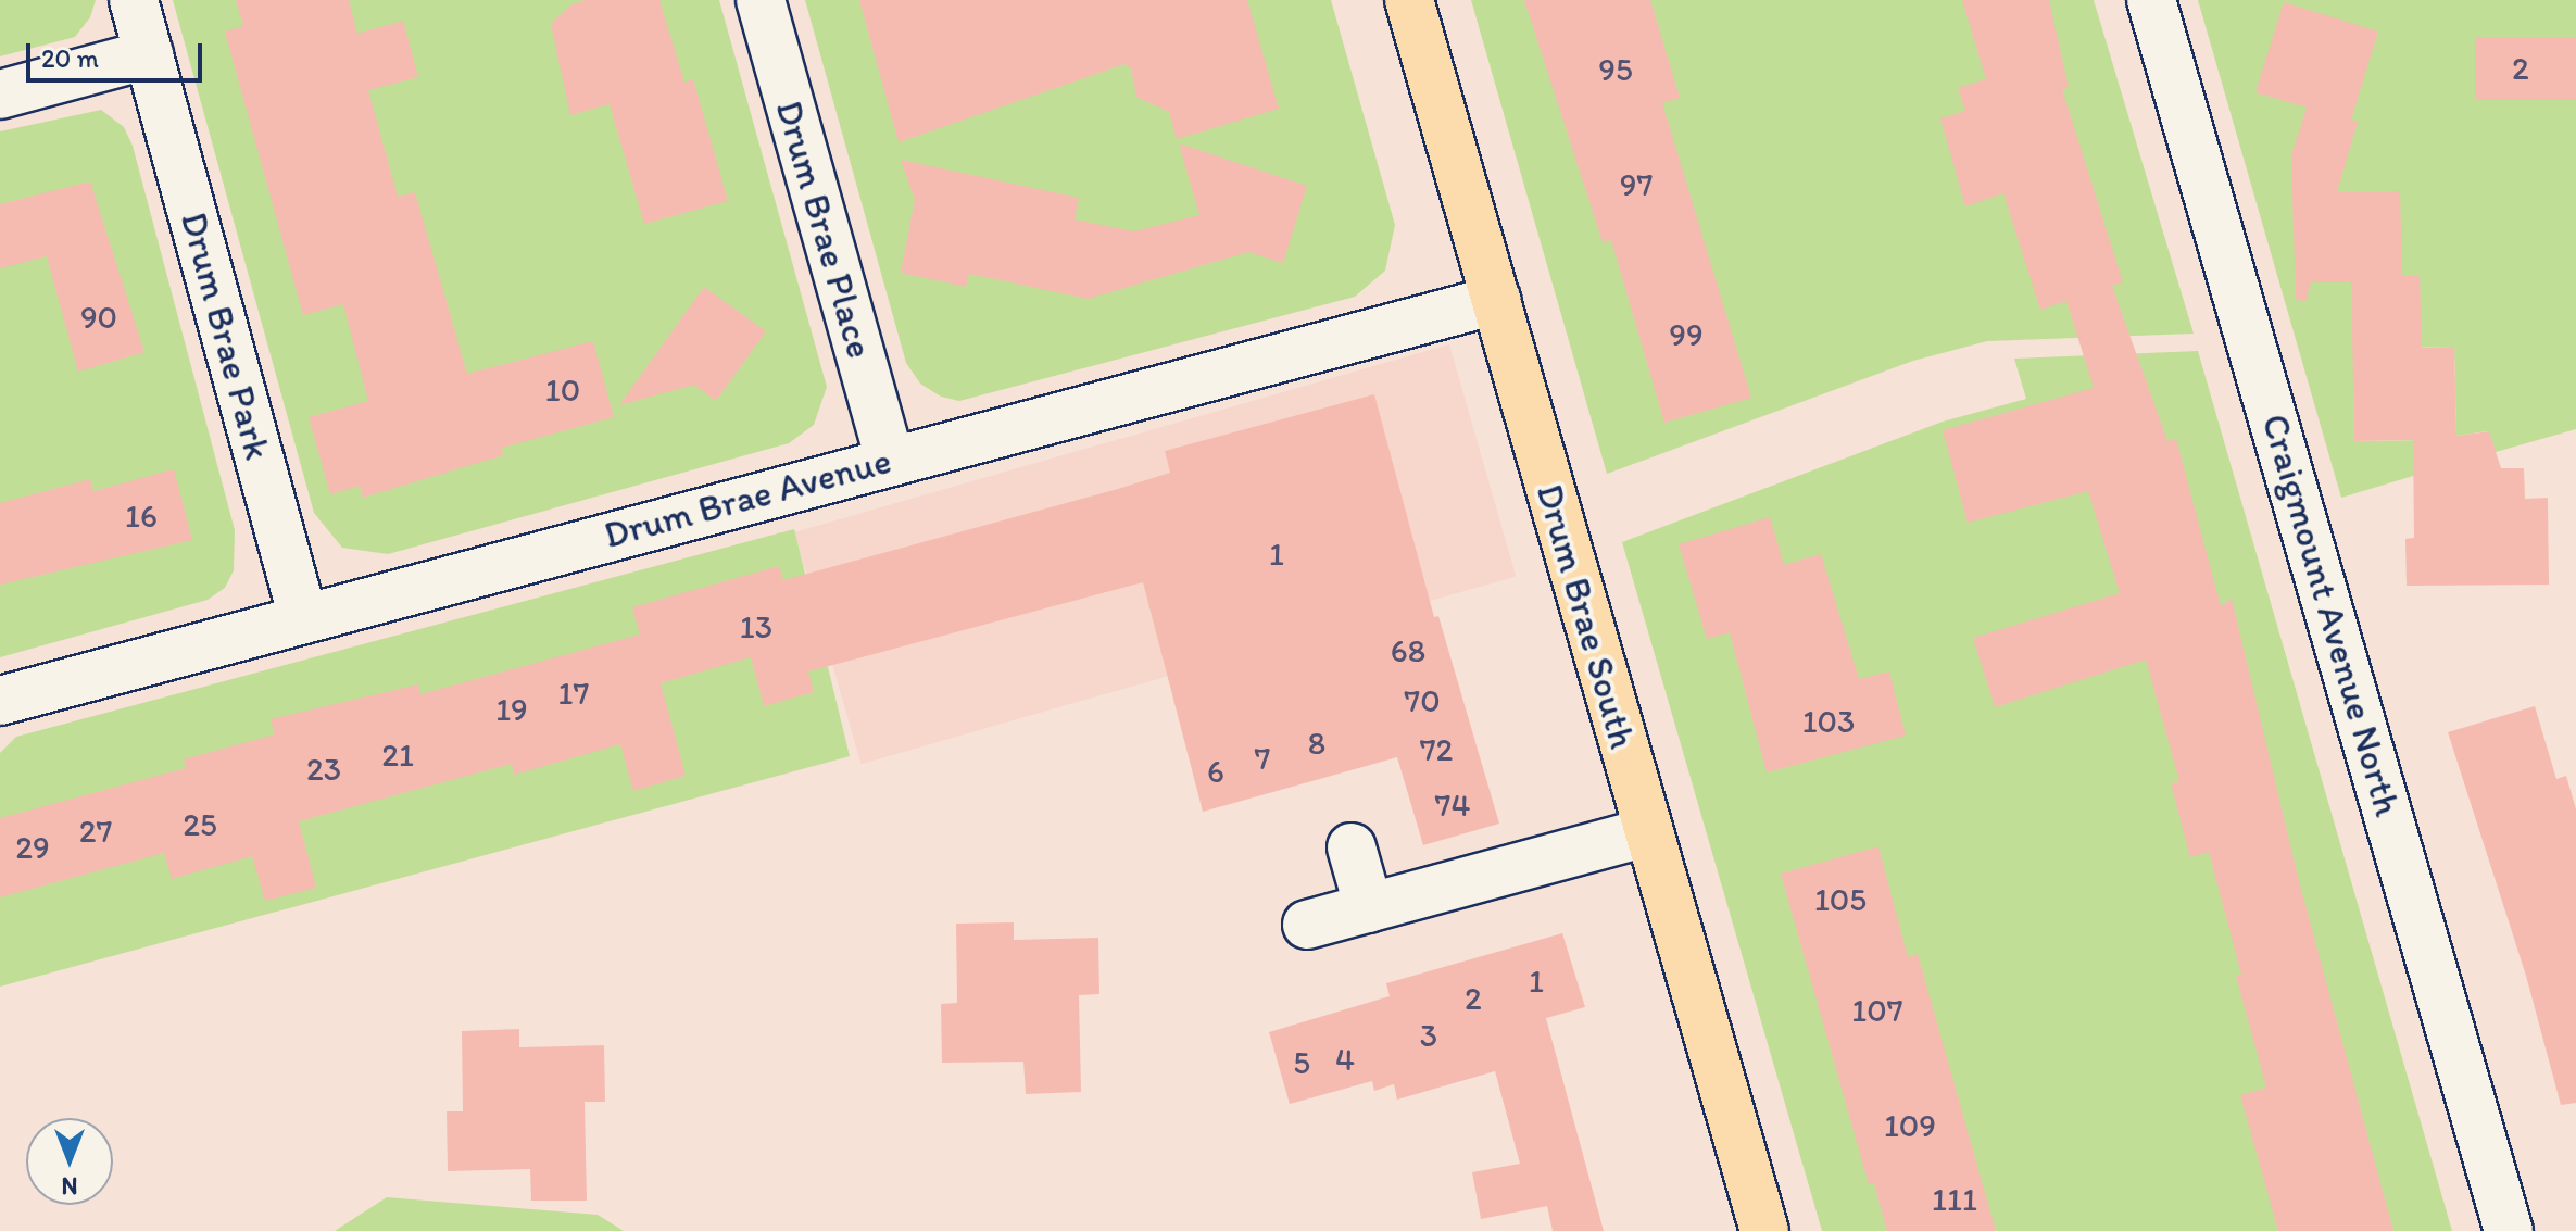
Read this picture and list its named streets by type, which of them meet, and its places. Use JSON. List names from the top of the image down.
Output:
{
  "streets": {
    "main road": ["Drum Brae South"],
    "street": [
      "Drum Brae Place",
      "Drum Brae Park",
      "Drum Brae Avenue",
      "Craigmount Avenue North"
    ]
  },
  "crossings": [
    ["Drum Brae Place", "Drum Brae Avenue"],
    ["Drum Brae Park", "Drum Brae Avenue"],
    ["Drum Brae Avenue", "Drum Brae South"]
  ],
  "house_numbers": [
    "2",
    "95",
    "97",
    "90",
    "99",
    "10",
    "16",
    "1",
    "13",
    "68",
    "17",
    "70",
    "19",
    "103",
    "8",
    "72",
    "21",
    "7",
    "23",
    "6",
    "74",
    "25",
    "27",
    "29",
    "105",
    "1",
    "2",
    "107",
    "3",
    "4",
    "5",
    "109",
    "111"
  ],
  "scale_bar": "20 m",
  "north": "bottom"
}
